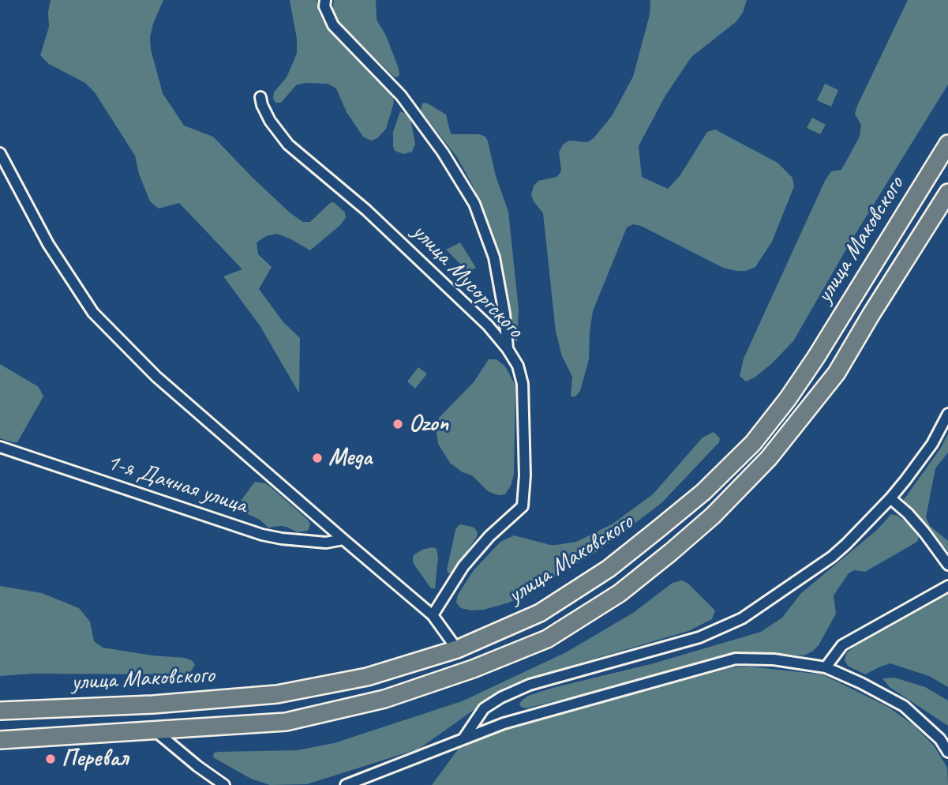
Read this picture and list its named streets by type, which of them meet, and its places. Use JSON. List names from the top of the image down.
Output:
{
  "streets": {
    "highway": ["улица Маковского"],
    "street": ["улица Мусоргского", "1-я Дачная улица"]
  },
  "places": ["Ozon", "Mega", "Перевал"]
}
